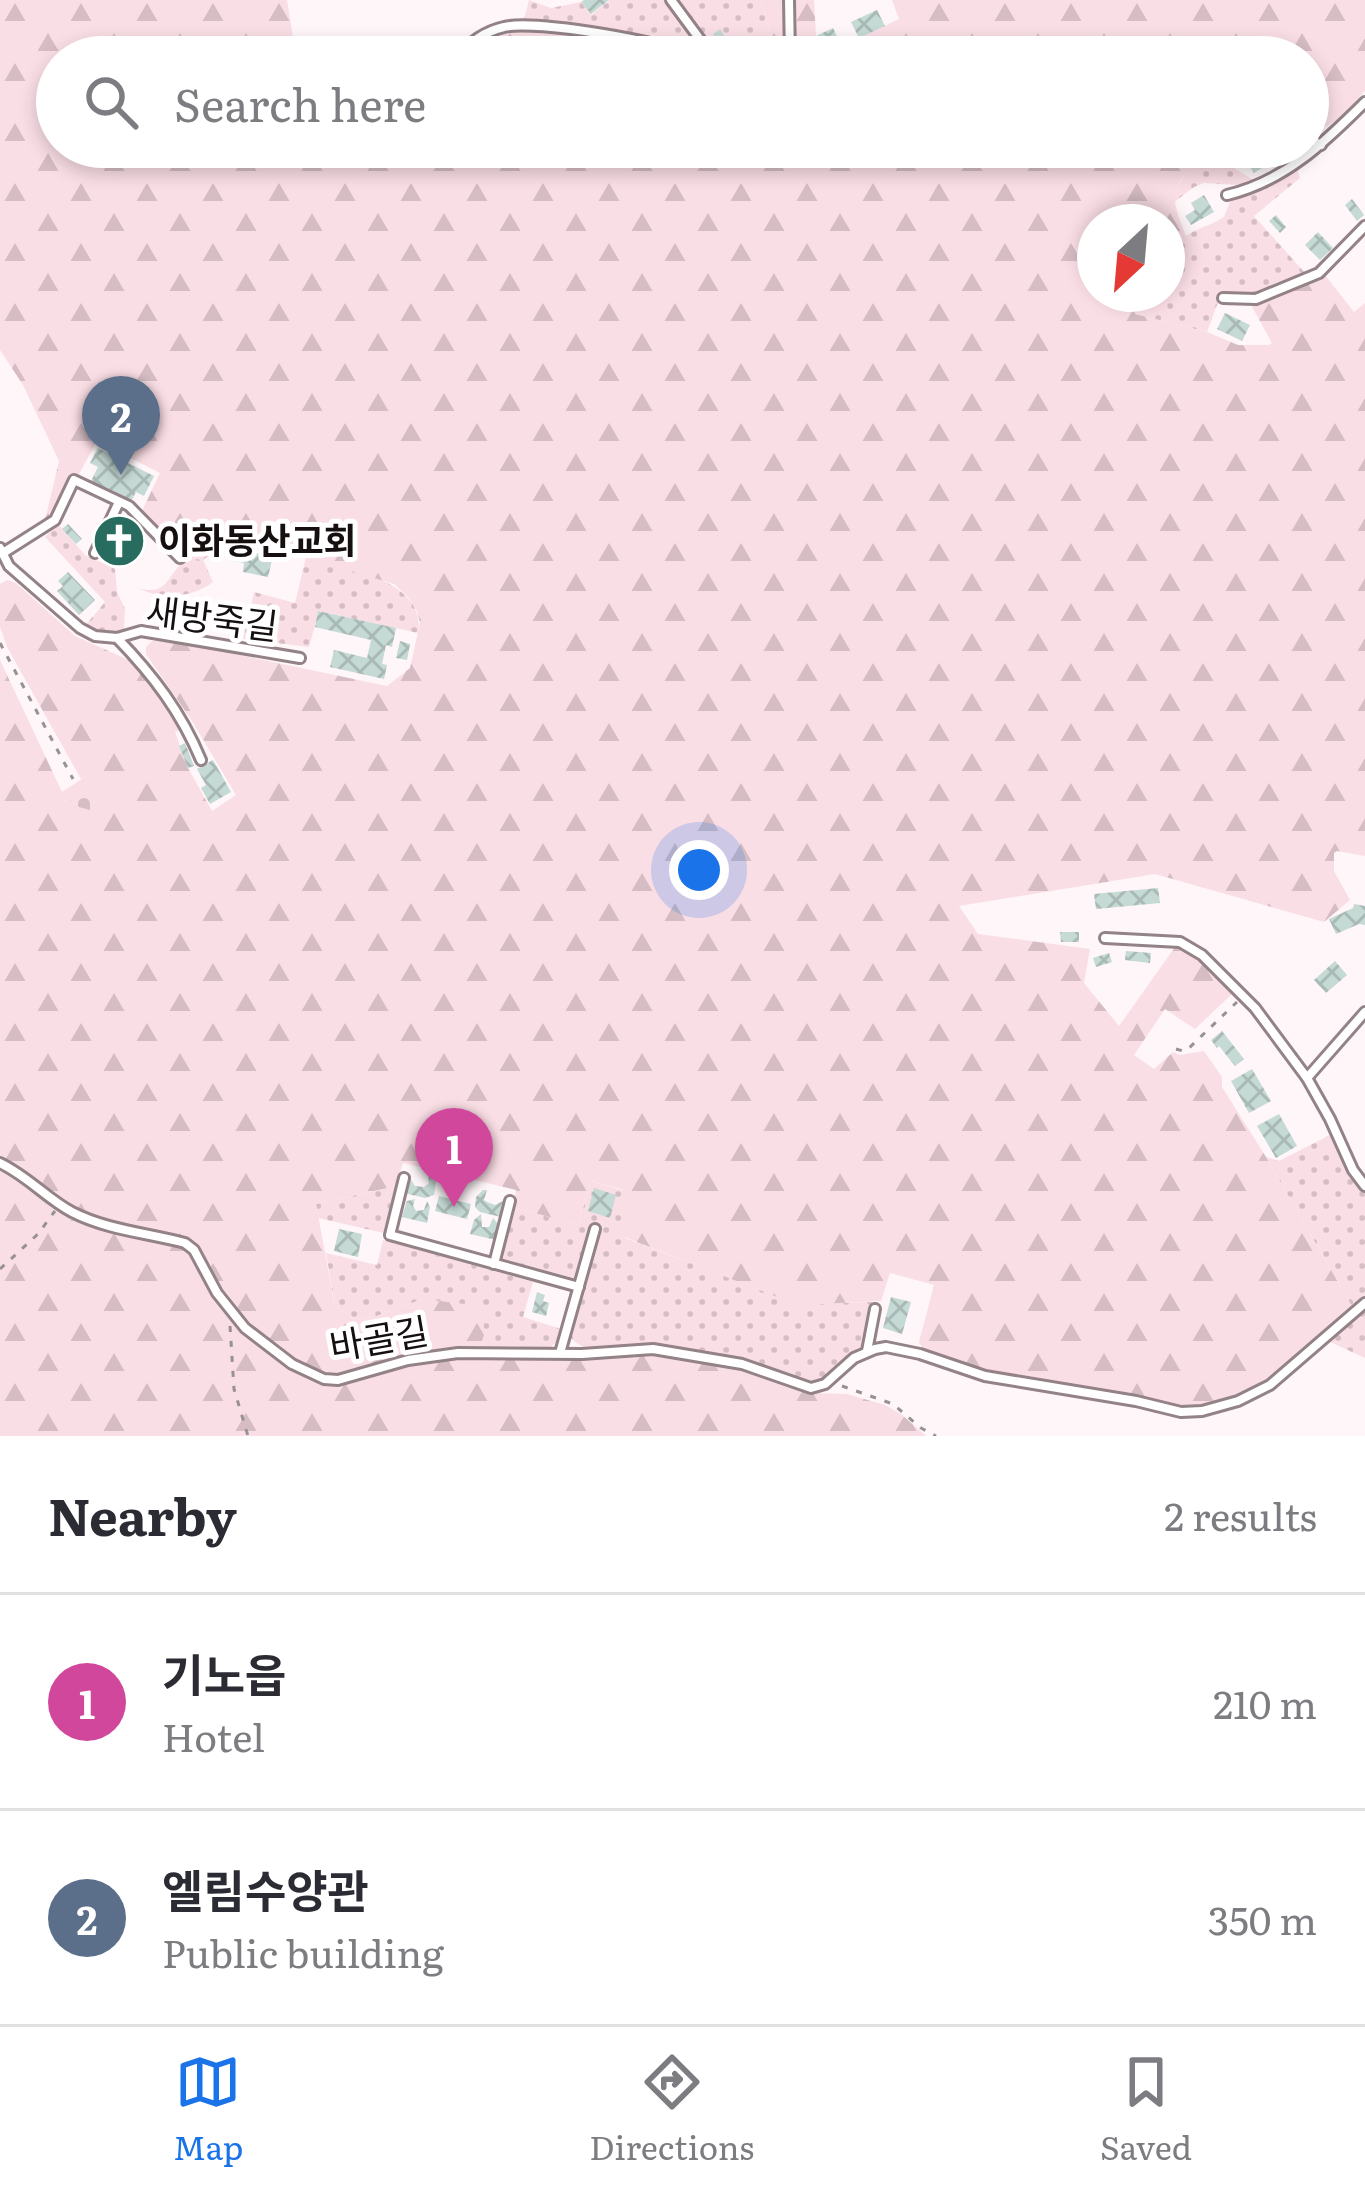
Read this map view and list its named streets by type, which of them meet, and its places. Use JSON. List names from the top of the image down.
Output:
{
  "streets": {
    "lane": ["새방죽길", "바골길"]
  },
  "places": {
    "church": ["이화동산교회"]
  },
  "north": "bottom left",
  "page": {
    "search": "Search here",
    "pins": ["2", "1"],
    "heading": ["Nearby", "2 results"],
    "list": [
      {
        "mark": "1",
        "name": "기노읍",
        "note": "Hotel",
        "value": "210 m"
      },
      {
        "mark": "2",
        "name": "엘림수양관",
        "note": "Public building",
        "value": "350 m"
      }
    ],
    "nav": ["Map", "Directions", "Saved"]
  }
}
